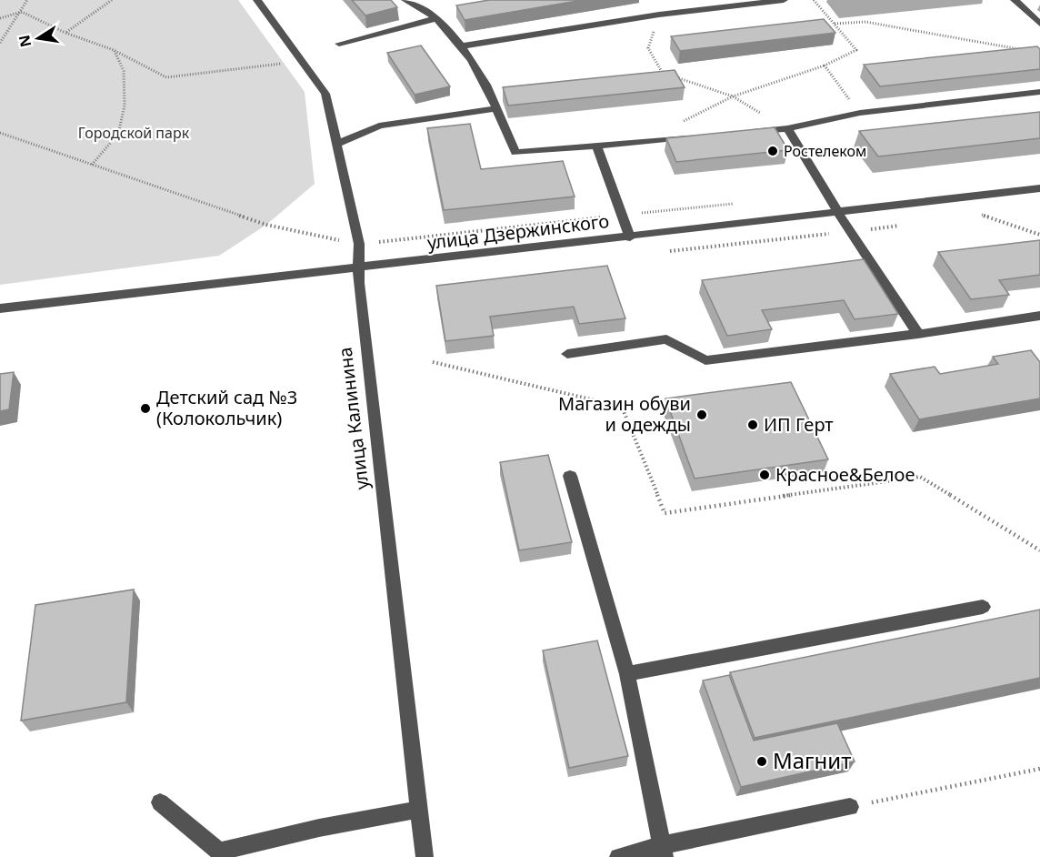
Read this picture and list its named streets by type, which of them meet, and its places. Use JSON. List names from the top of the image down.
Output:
{
  "streets": {
    "street": ["улица Дзержинского", "улица Калинина"]
  },
  "crossings": [
    ["улица Дзержинского", "улица Калинина"]
  ],
  "parks": ["Городской парк"],
  "places": [
    "Ростелеком",
    "Детский сад №3 (Колокольчик)",
    "Магазин обуви и одежды",
    "ИП Герт",
    "Красное&Белое",
    "Магнит"
  ],
  "north": "left"
}
